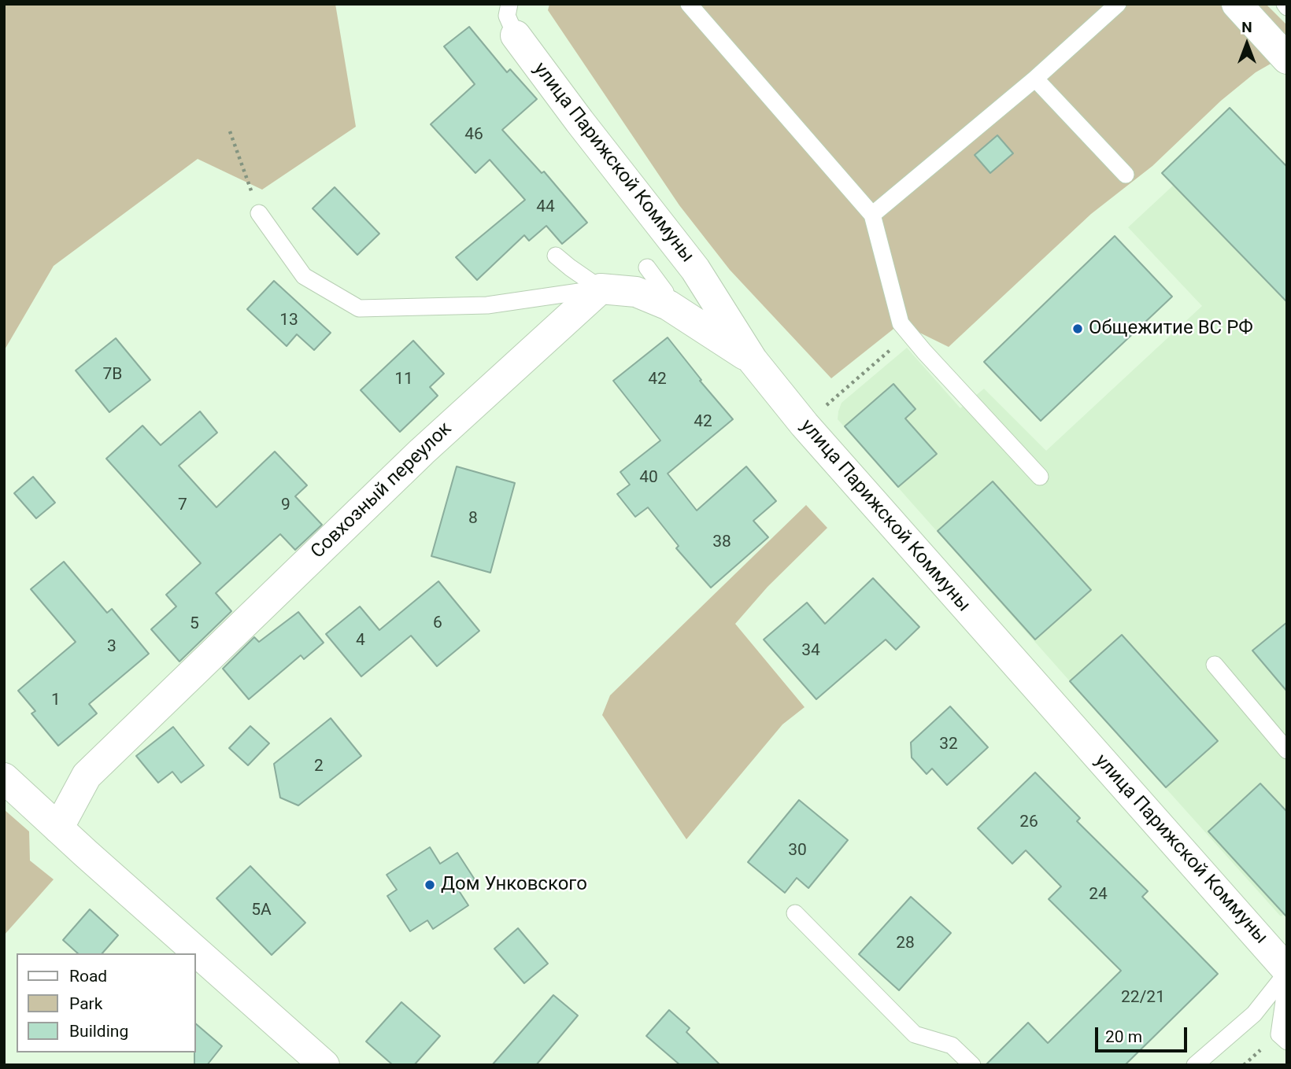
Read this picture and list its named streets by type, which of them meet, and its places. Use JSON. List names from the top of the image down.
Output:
{
  "streets": {
    "street": ["улица Парижской Коммуны", "Совхозный переулок"]
  },
  "places": ["Общежитие ВС РФ", "Дом Унковского"],
  "house_numbers": [
    "46",
    "44",
    "13",
    "7В",
    "11",
    "42",
    "42",
    "40",
    "7",
    "9",
    "8",
    "38",
    "6",
    "5",
    "4",
    "3",
    "34",
    "1",
    "32",
    "2",
    "26",
    "30",
    "24",
    "5А",
    "28",
    "22/21"
  ],
  "legend": ["Road", "Park", "Building"],
  "scale_bar": "20 m",
  "north": "top"
}
